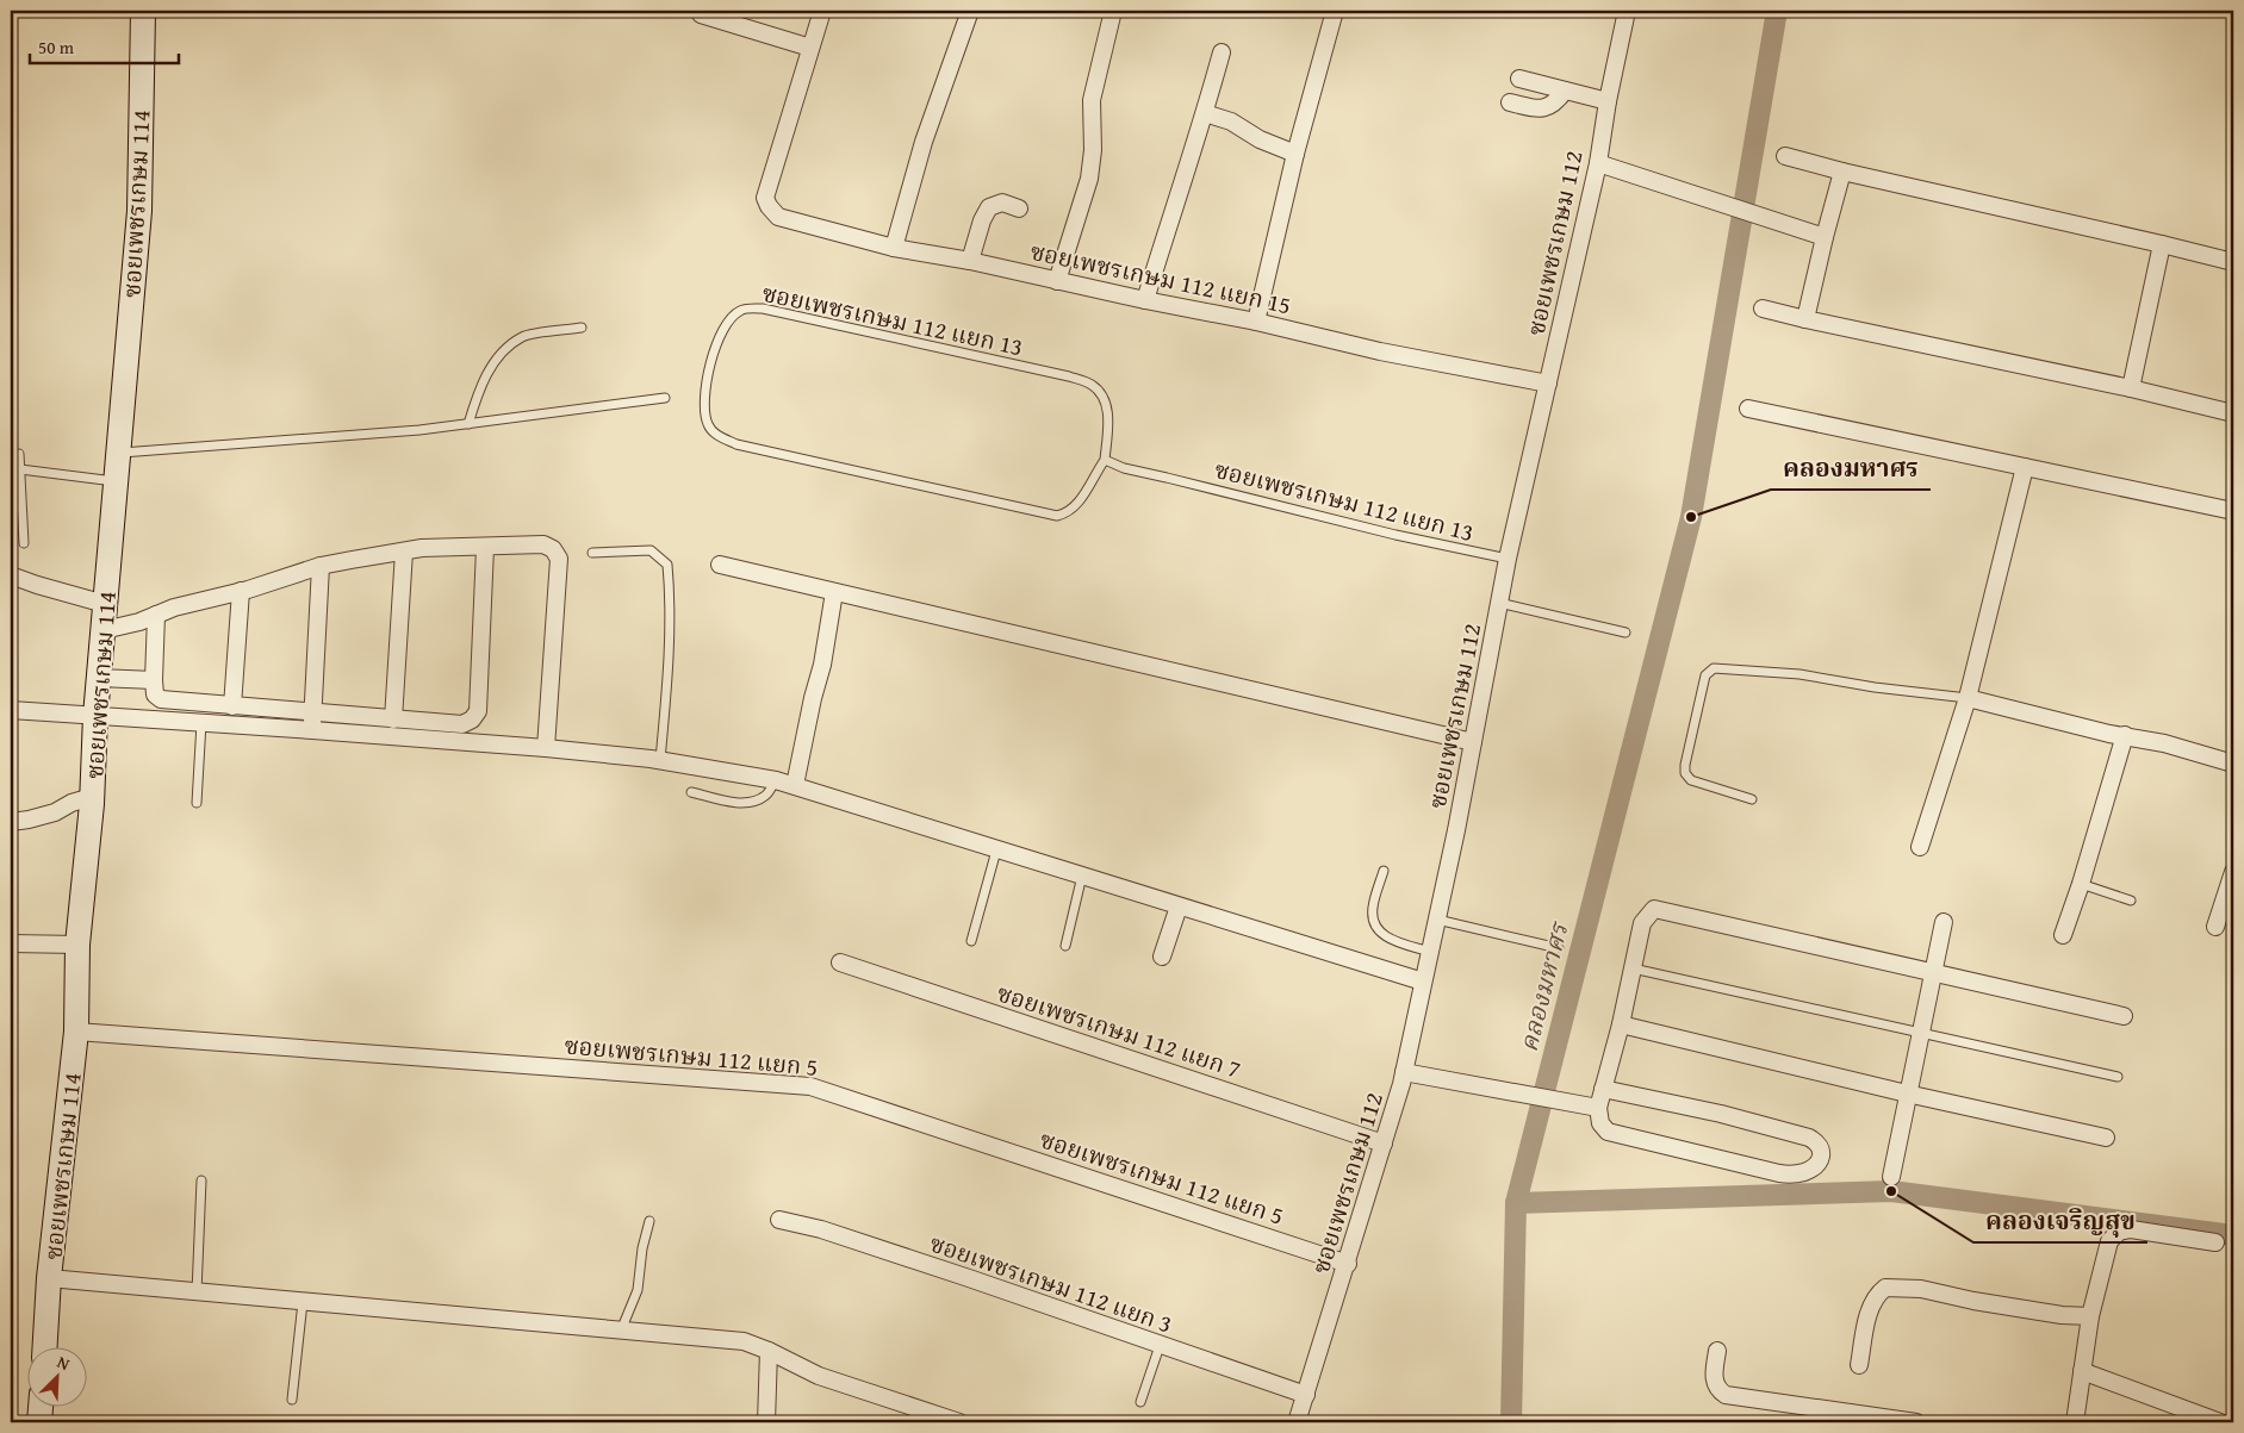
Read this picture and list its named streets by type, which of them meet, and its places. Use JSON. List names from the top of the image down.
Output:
{
  "streets": {
    "street": [
      "ซอยเพชรเกษม 114",
      "ซอยเพชรเกษม 112",
      "ซอยเพชรเกษม 112 แยก 15",
      "ซอยเพชรเกษม 112 แยก 7",
      "ซอยเพชรเกษม 112 แยก 5",
      "ซอยเพชรเกษม 112 แยก 3"
    ],
    "lane": ["ซอยเพชรเกษม 112 แยก 13"]
  },
  "crossings": [
    ["ซอยเพชรเกษม 114", "ซอยเพชรเกษม 112 แยก 5"],
    ["ซอยเพชรเกษม 112", "ซอยเพชรเกษม 112 แยก 15"],
    ["ซอยเพชรเกษม 112", "ซอยเพชรเกษม 112 แยก 13"],
    ["ซอยเพชรเกษม 112", "ซอยเพชรเกษม 112 แยก 7"],
    ["ซอยเพชรเกษม 112", "ซอยเพชรเกษม 112 แยก 5"],
    ["ซอยเพชรเกษม 112", "ซอยเพชรเกษม 112 แยก 3"]
  ],
  "water": ["คลองมหาศร"],
  "places": ["คลองมหาศร", "คลองเจริญสุข"],
  "scale_bar": "50 m",
  "north": "top right"
}
